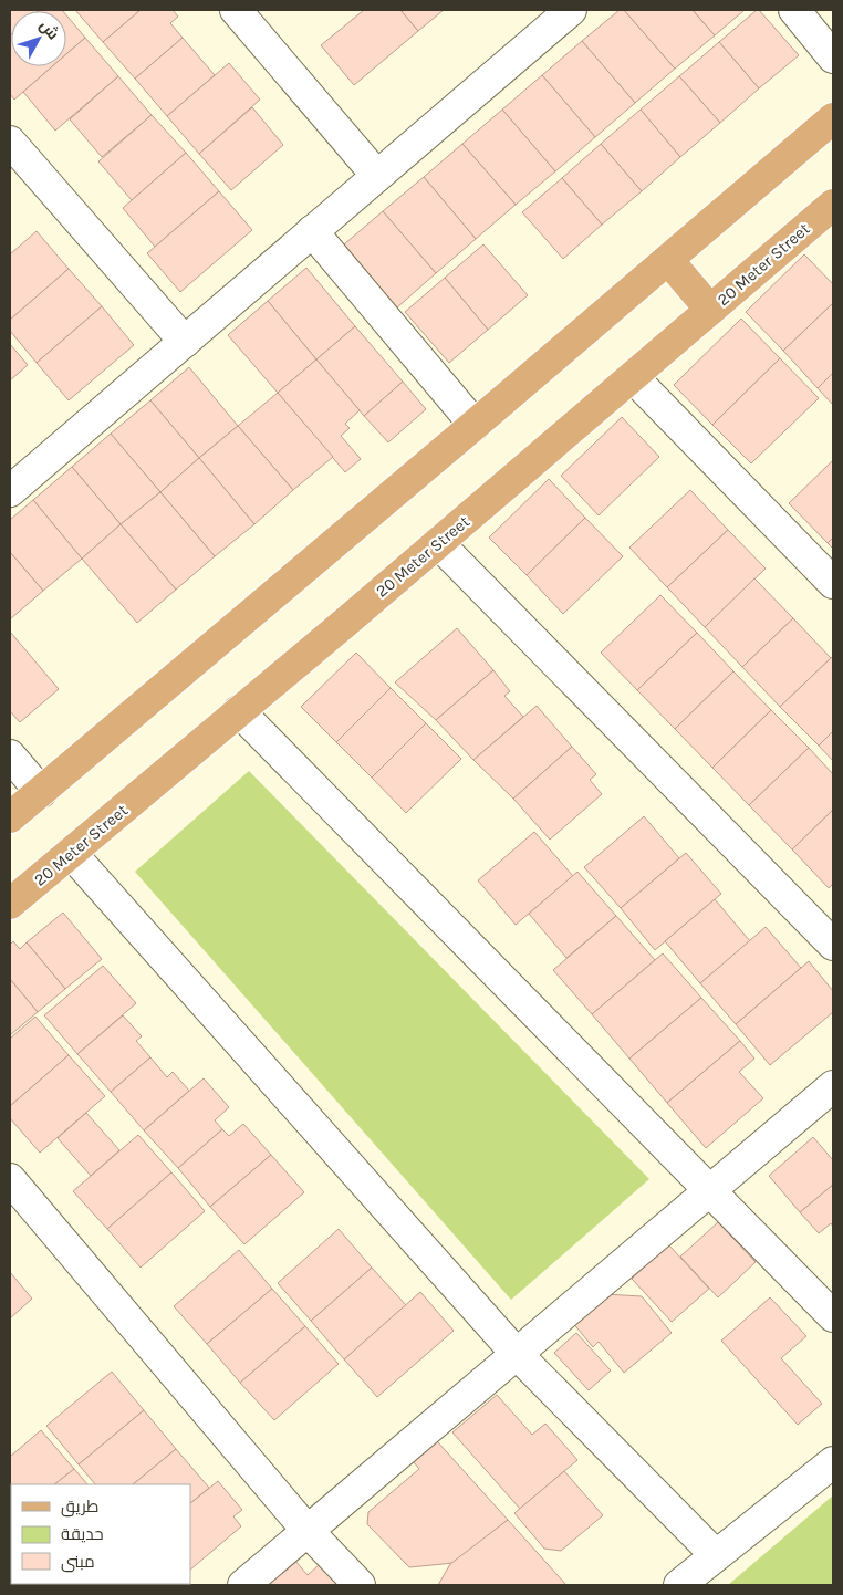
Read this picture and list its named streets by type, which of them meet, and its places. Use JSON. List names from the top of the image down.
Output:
{
  "streets": {
    "main road": ["20 Meter Street"]
  },
  "legend": ["طريق", "حديقة", "مبنى"],
  "north": "top right"
}
